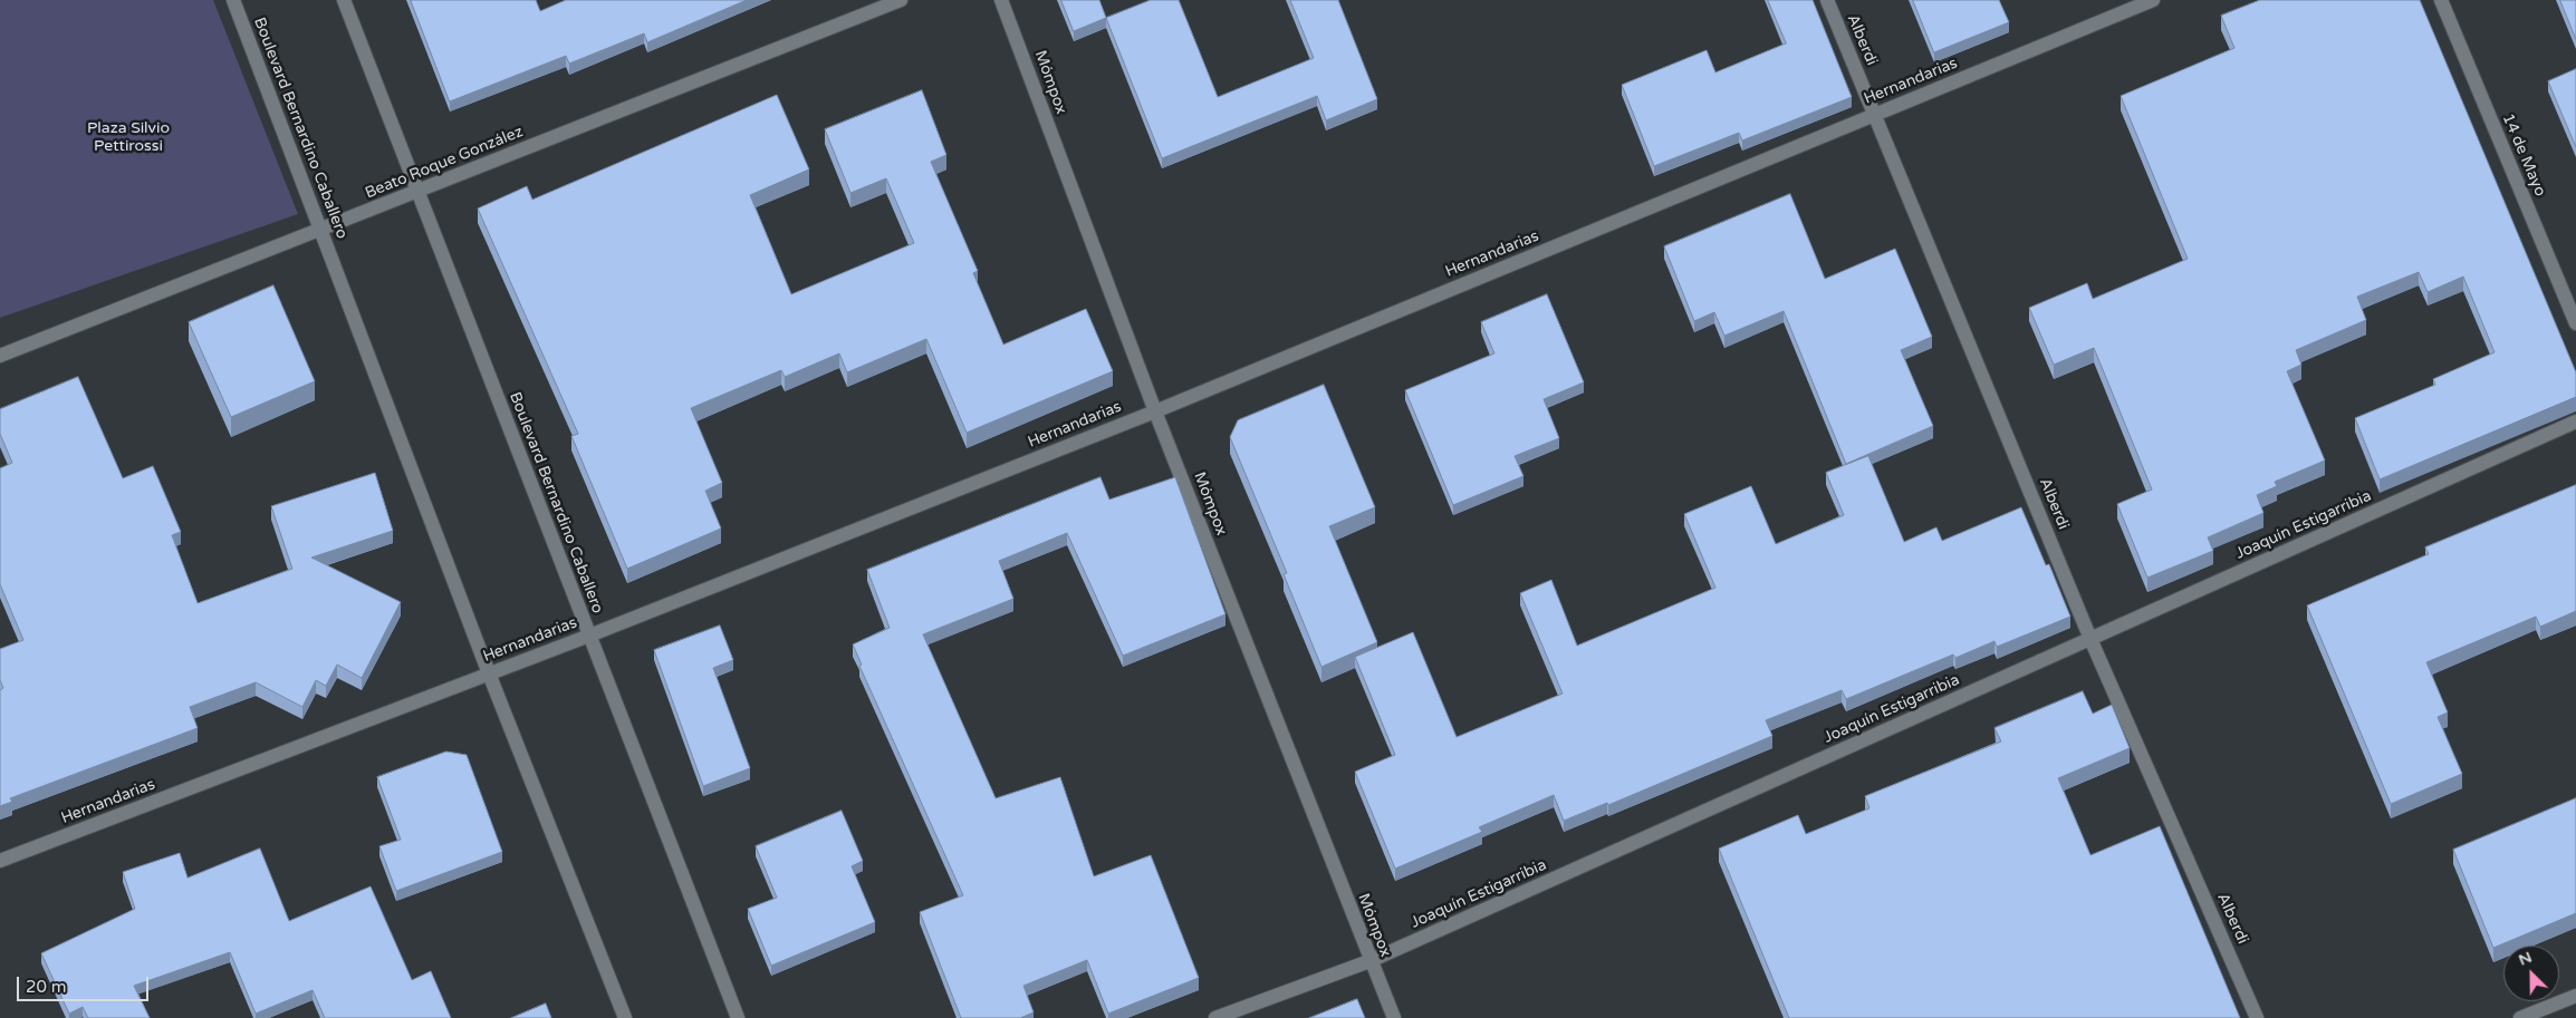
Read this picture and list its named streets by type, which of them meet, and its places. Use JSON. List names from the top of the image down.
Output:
{
  "streets": {
    "street": [
      "Alberdi",
      "Hernandarias",
      "Mómpox",
      "Boulevard Bernardino Caballero",
      "14 de Mayo",
      "Beato Roque González",
      "Joaquín Estigarribia"
    ]
  },
  "crossings": [
    ["Alberdi", "Hernandarias"],
    ["Alberdi", "Joaquín Estigarribia"],
    ["Hernandarias", "Mómpox"],
    ["Hernandarias", "Boulevard Bernardino Caballero"],
    ["Mómpox", "Joaquín Estigarribia"],
    ["Boulevard Bernardino Caballero", "Beato Roque González"]
  ],
  "parks": ["Plaza Silvio Pettirossi"],
  "scale_bar": "20 m",
  "north": "top left"
}
